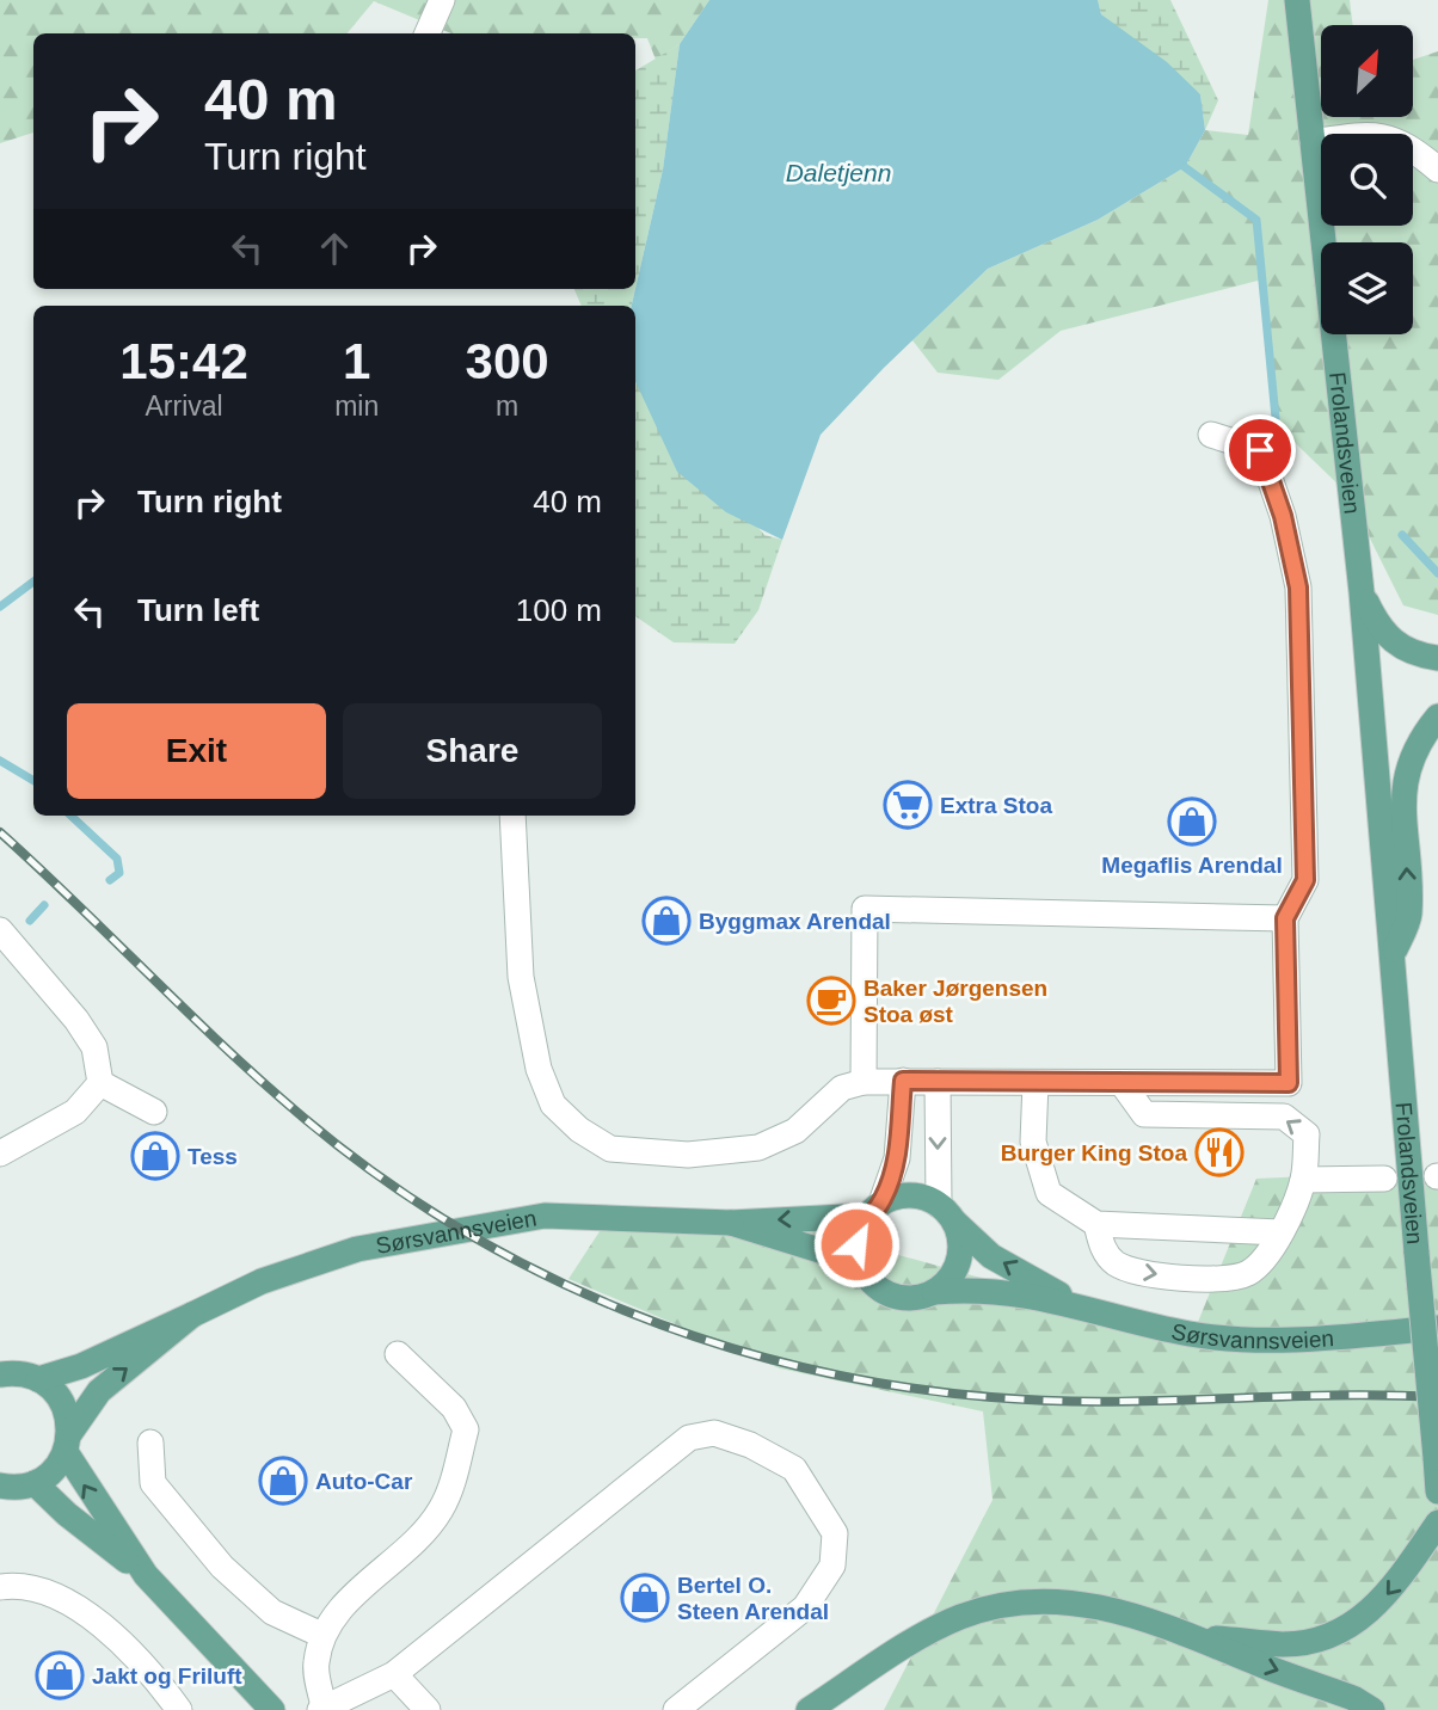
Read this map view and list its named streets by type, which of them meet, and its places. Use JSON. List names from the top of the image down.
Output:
{
  "streets": {
    "main road": ["Frolandsveien", "Sørsvannsveien"]
  },
  "water": ["Daletjenn"],
  "places": {
    "supermarket": ["Extra Stoa"],
    "shop": [
      "Megaflis Arendal",
      "Byggmax Arendal",
      "Tess",
      "Auto-Car",
      "Bertel O. Steen Arendal",
      "Jakt og Friluft"
    ],
    "cafe": ["Baker Jørgensen Stoa øst"],
    "restaurant": ["Burger King Stoa"]
  },
  "north": "top right",
  "page": {
    "turn": ["40 m", "Turn right"],
    "eta": [
      "15:42",
      "Arrival",
      "1",
      "min",
      "300",
      "m"
    ],
    "list": [
      {
        "name": "Turn right",
        "value": "40 m"
      },
      {
        "name": "Turn left",
        "value": "100 m"
      }
    ],
    "buttons": ["Exit", "Share"]
  }
}
